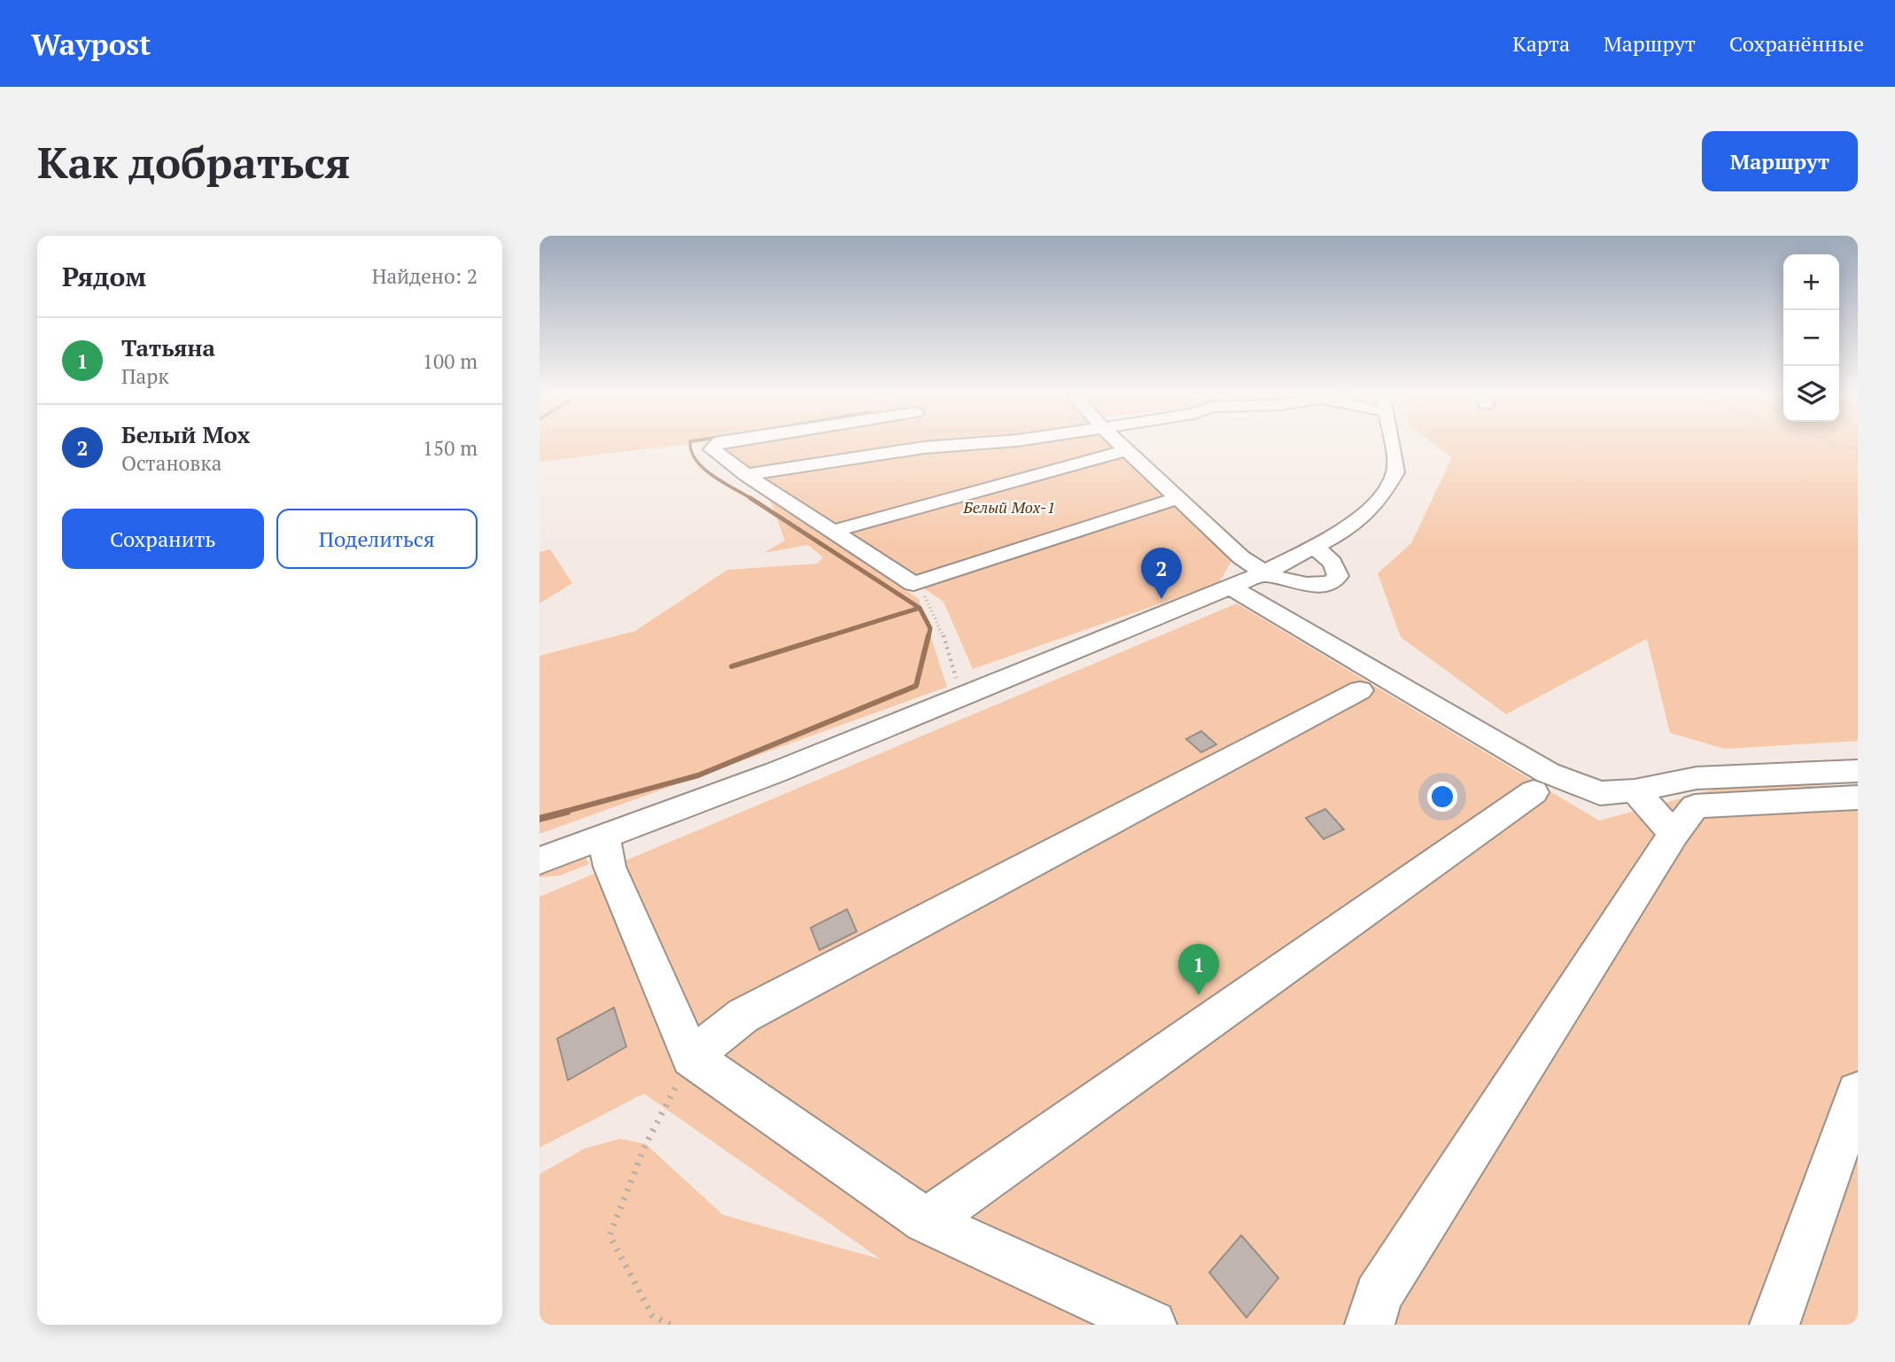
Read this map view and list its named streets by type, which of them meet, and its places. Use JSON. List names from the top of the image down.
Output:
{
  "parks": ["Белый Мох-1"],
  "page": {
    "header": "Waypost",
    "nav": ["Карта", "Маршрут", "Сохранённые"],
    "buttons": [
      "Маршрут",
      ["Сохранить", "Поделиться"]
    ],
    "title": "Как добраться",
    "heading": ["Рядом", "Найдено: 2"],
    "map_buttons": ["+", "−"],
    "list": [
      {
        "mark": "1",
        "name": "Татьяна",
        "note": "Парк",
        "value": "100 m"
      },
      {
        "mark": "2",
        "name": "Белый Мох",
        "note": "Остановка",
        "value": "150 m"
      }
    ],
    "pins": ["2", "1"]
  }
}
